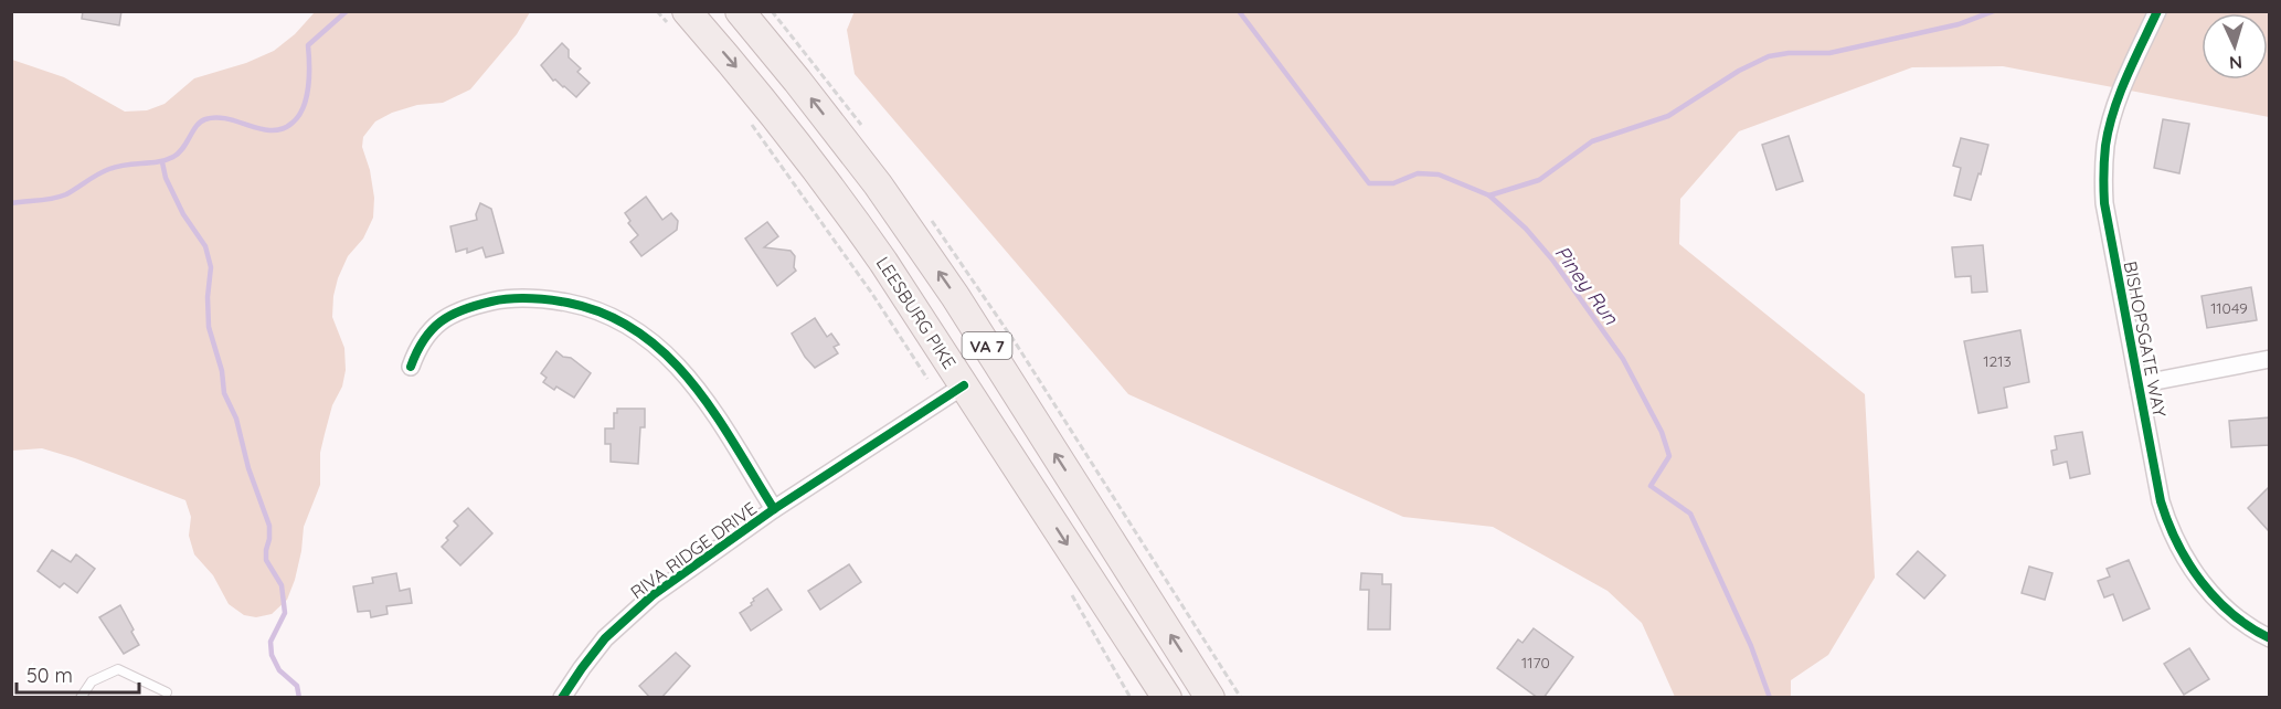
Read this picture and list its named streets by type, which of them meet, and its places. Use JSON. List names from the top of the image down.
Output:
{
  "streets": {
    "highway": ["LEESBURG PIKE", "VA 7"],
    "street": ["BISHOPSGATE WAY", "RIVA RIDGE DRIVE"]
  },
  "crossings": [
    ["LEESBURG PIKE", "RIVA RIDGE DRIVE"]
  ],
  "water": ["Piney Run"],
  "house_numbers": ["11049", "1213", "1170"],
  "scale_bar": "50 m",
  "north": "bottom"
}
